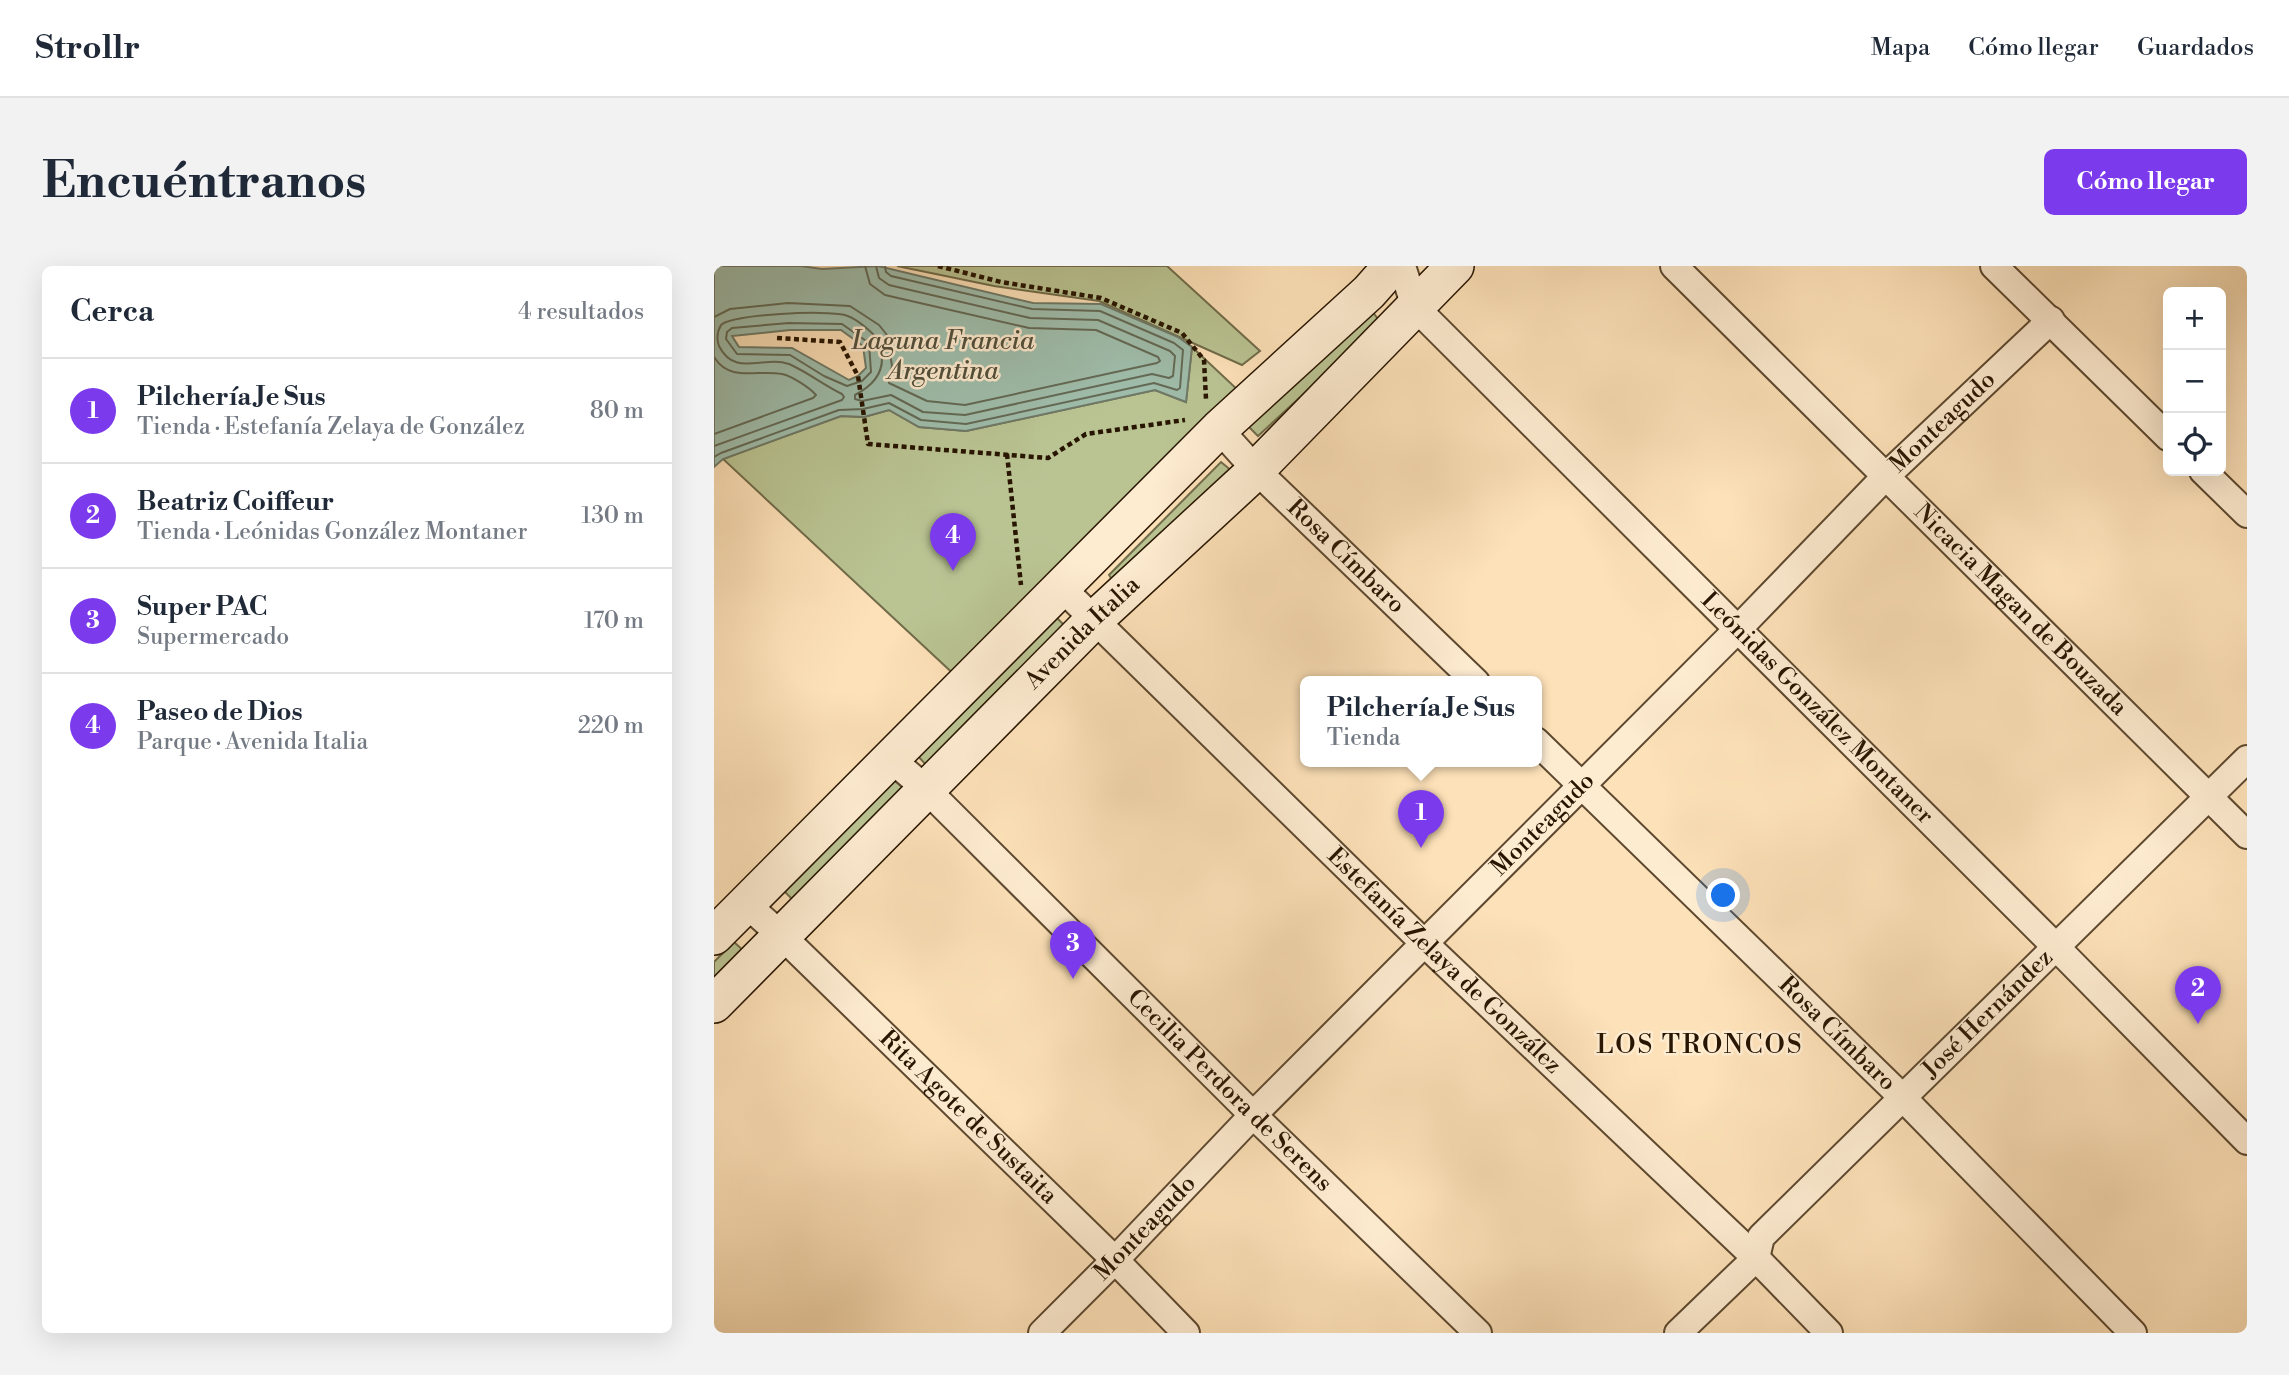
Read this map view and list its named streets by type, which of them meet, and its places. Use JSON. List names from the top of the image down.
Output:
{
  "streets": {
    "main road": ["Avenida Italia"],
    "street": [
      "Monteagudo",
      "Rosa Címbaro",
      "Nicacia Magan de Bouzada",
      "Leónidas González Montaner",
      "Estefanía Zelaya de González",
      "José Hernández",
      "Cecilia Perdora de Serens",
      "Rita Agote de Sustaita"
    ]
  },
  "crossings": [
    ["Monteagudo", "Rosa Címbaro"],
    ["Monteagudo", "Nicacia Magan de Bouzada"],
    ["Monteagudo", "Leónidas González Montaner"],
    ["Monteagudo", "Estefanía Zelaya de González"],
    ["Monteagudo", "Cecilia Perdora de Serens"],
    ["Monteagudo", "Rita Agote de Sustaita"],
    ["Rosa Címbaro", "Avenida Italia"],
    ["Rosa Címbaro", "José Hernández"],
    ["Nicacia Magan de Bouzada", "José Hernández"],
    ["Avenida Italia", "Leónidas González Montaner"],
    ["Avenida Italia", "Estefanía Zelaya de González"],
    ["Avenida Italia", "Cecilia Perdora de Serens"],
    ["Avenida Italia", "Rita Agote de Sustaita"],
    ["Leónidas González Montaner", "José Hernández"],
    ["Estefanía Zelaya de González", "José Hernández"]
  ],
  "districts": ["LOS TRONCOS"],
  "water": ["Laguna Francia Argentina"],
  "page": {
    "header": "Strollr",
    "nav": ["Mapa", "Cómo llegar", "Guardados"],
    "buttons": "Cómo llegar",
    "title": "Encuéntranos",
    "heading": ["Cerca", "4 resultados"],
    "map_buttons": ["+", "−"],
    "list": [
      {
        "mark": "1",
        "name": "Pilchería Je Sus",
        "note": "Tienda · Estefanía Zelaya de González",
        "value": "80 m"
      },
      {
        "mark": "2",
        "name": "Beatriz Coiffeur",
        "note": "Tienda · Leónidas González Montaner",
        "value": "130 m"
      },
      {
        "mark": "3",
        "name": "Super PAC",
        "note": "Supermercado",
        "value": "170 m"
      },
      {
        "mark": "4",
        "name": "Paseo de Dios",
        "note": "Parque · Avenida Italia",
        "value": "220 m"
      }
    ],
    "pins": [
      "4",
      "1",
      "3",
      "2"
    ],
    "popup": ["Pilchería Je Sus", "Tienda"]
  }
}
